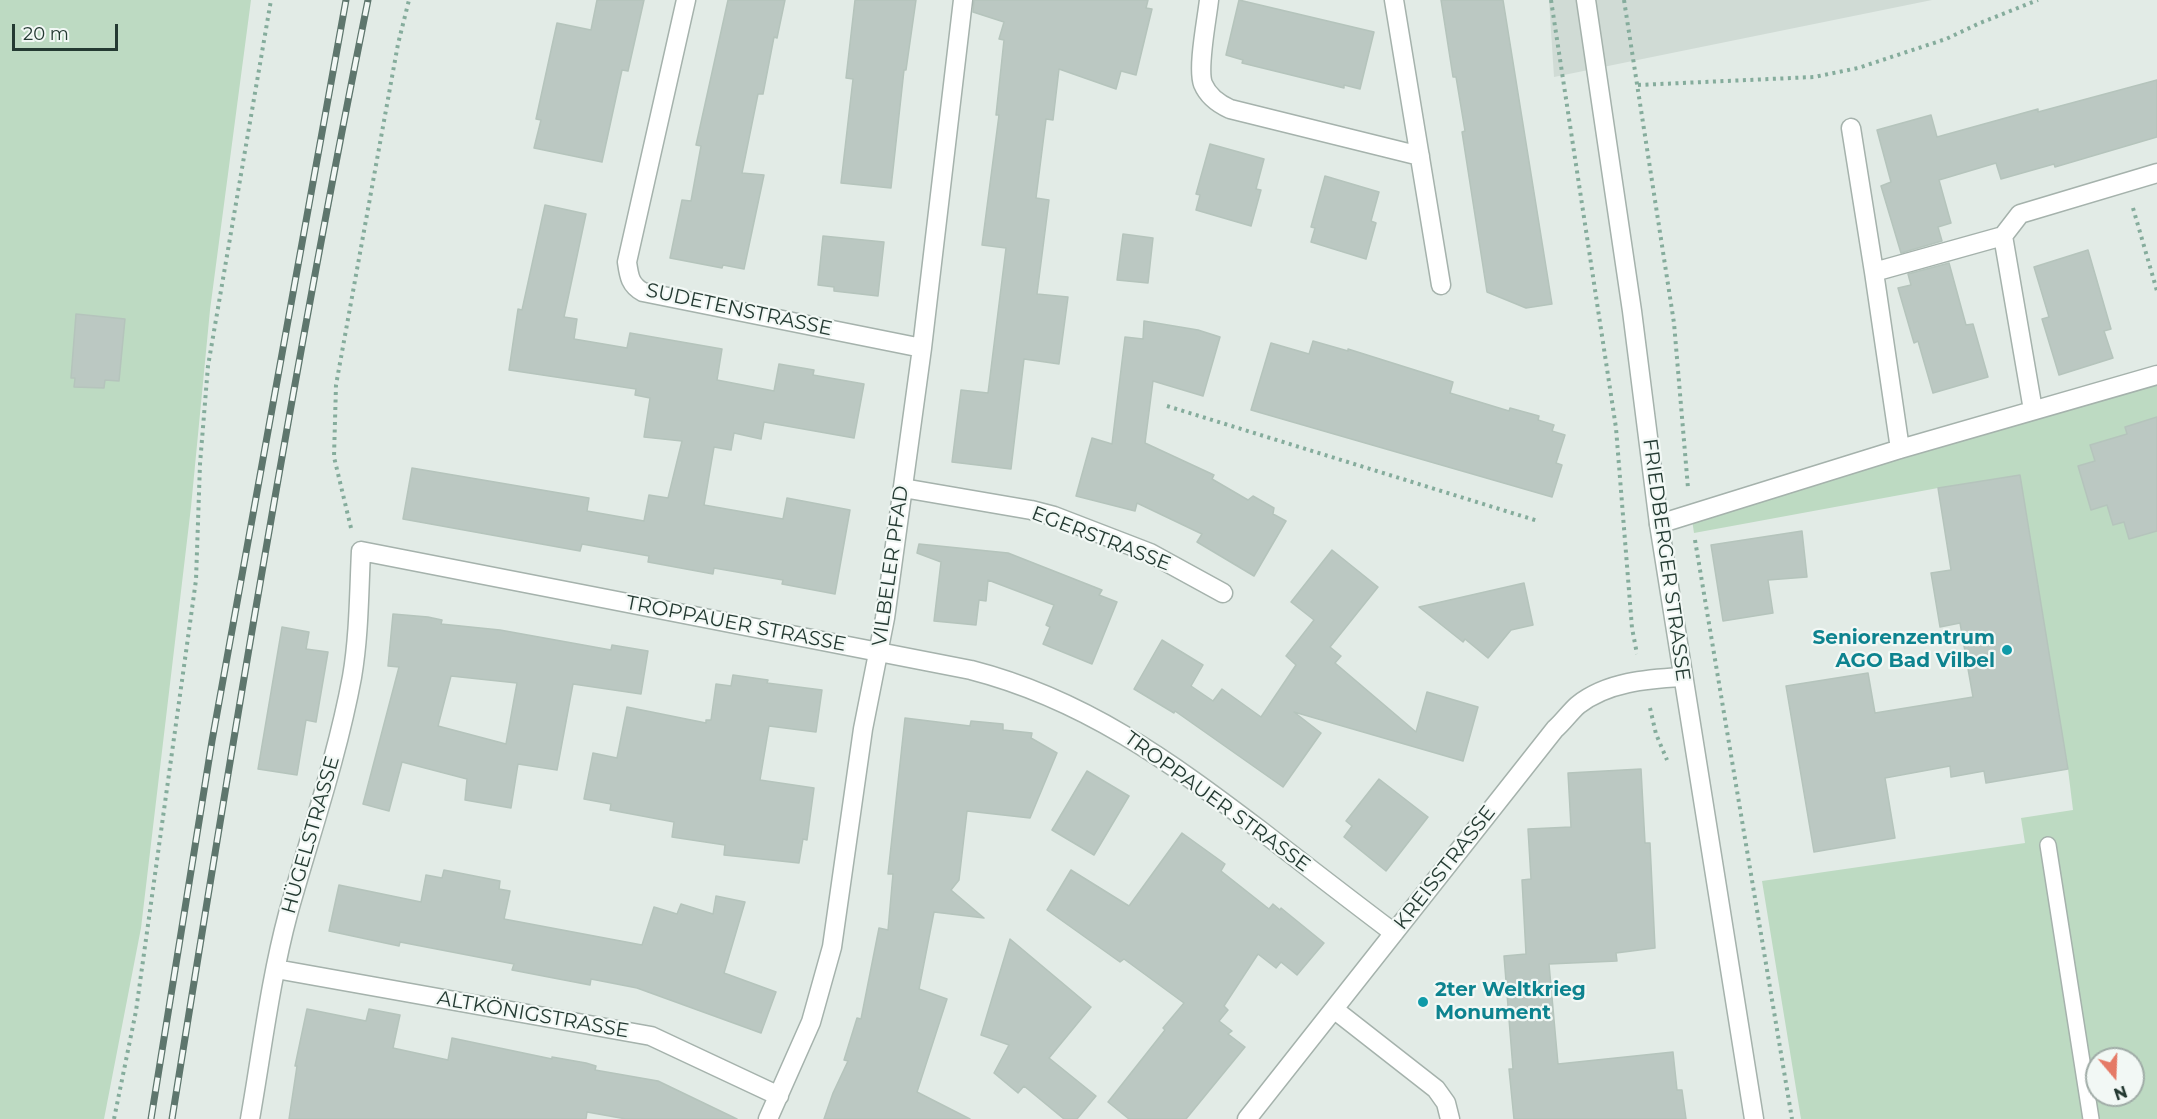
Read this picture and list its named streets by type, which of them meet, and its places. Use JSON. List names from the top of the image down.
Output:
{
  "streets": {
    "street": [
      "SUDETENSTRASSE",
      "EGERSTRASSE",
      "FRIEDBERGER STRASSE",
      "VILBELER PFAD",
      "TROPPAUER STRASSE",
      "HÜGELSTRASSE",
      "KREISSTRASSE",
      "ALTKÖNIGSTRASSE"
    ]
  },
  "crossings": [
    ["SUDETENSTRASSE", "VILBELER PFAD"],
    ["EGERSTRASSE", "VILBELER PFAD"],
    ["FRIEDBERGER STRASSE", "KREISSTRASSE"],
    ["VILBELER PFAD", "TROPPAUER STRASSE"],
    ["VILBELER PFAD", "ALTKÖNIGSTRASSE"],
    ["TROPPAUER STRASSE", "HÜGELSTRASSE"],
    ["TROPPAUER STRASSE", "KREISSTRASSE"],
    ["HÜGELSTRASSE", "ALTKÖNIGSTRASSE"]
  ],
  "places": ["Seniorenzentrum AGO Bad Vilbel", "2ter Weltkrieg Monument"],
  "scale_bar": "20 m",
  "north": "bottom"
}
